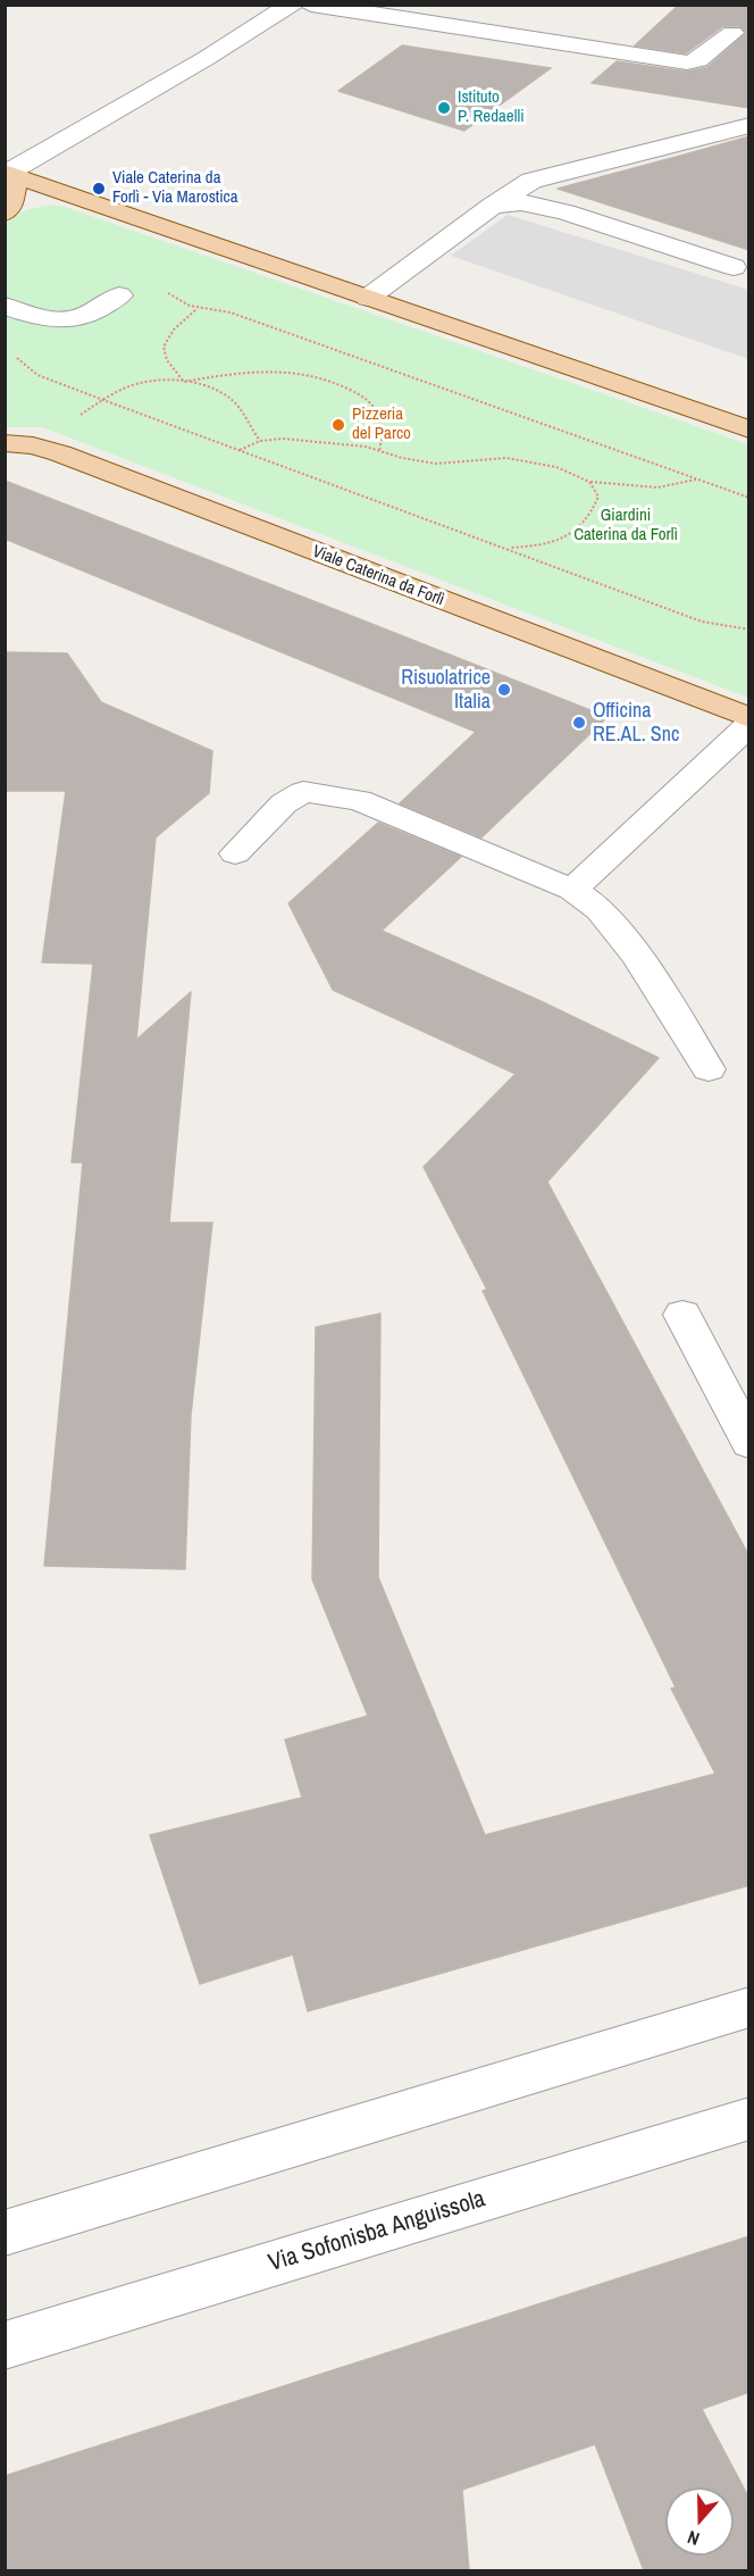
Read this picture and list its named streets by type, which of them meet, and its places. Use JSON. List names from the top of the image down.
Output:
{
  "streets": {
    "main road": ["Viale Caterina da Forlì"],
    "street": ["Via Sofonisba Anguissola"]
  },
  "parks": ["Giardini Caterina da Forlì"],
  "places": [
    "Istituto P. Redaelli",
    "Viale Caterina da Forlì - Via Marostica",
    "Pizzeria del Parco",
    "Risuolatrice Italia",
    "Officina RE.AL. Snc"
  ],
  "north": "bottom"
}
